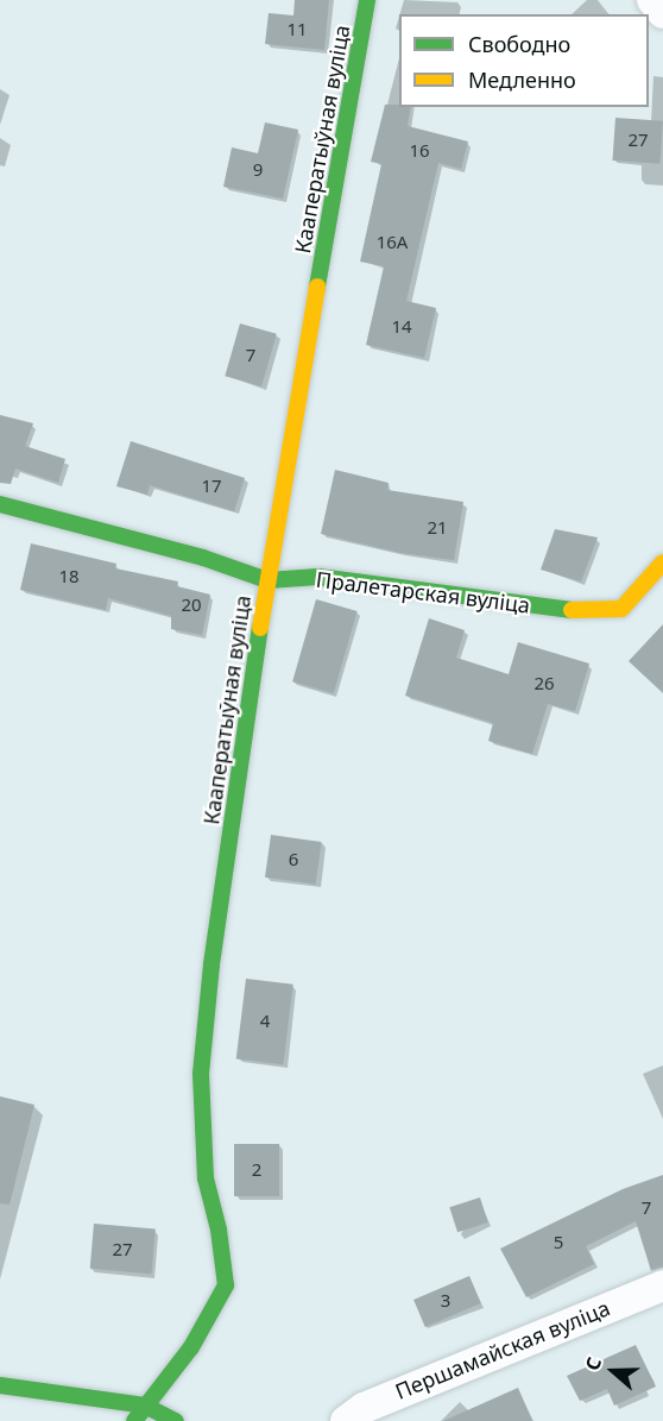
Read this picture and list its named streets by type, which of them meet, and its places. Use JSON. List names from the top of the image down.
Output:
{
  "streets": {
    "street": ["Кааператыўная вуліца", "Пралетарская вуліца", "Першамайская вуліца"]
  },
  "crossings": [
    ["Кааператыўная вуліца", "Пралетарская вуліца"]
  ],
  "house_numbers": [
    "11",
    "27",
    "16",
    "9",
    "16А",
    "14",
    "7",
    "17",
    "21",
    "18",
    "20",
    "26",
    "6",
    "4",
    "2",
    "7",
    "5",
    "27",
    "3"
  ],
  "legend": ["Свободно", "Медленно"],
  "north": "left"
}
